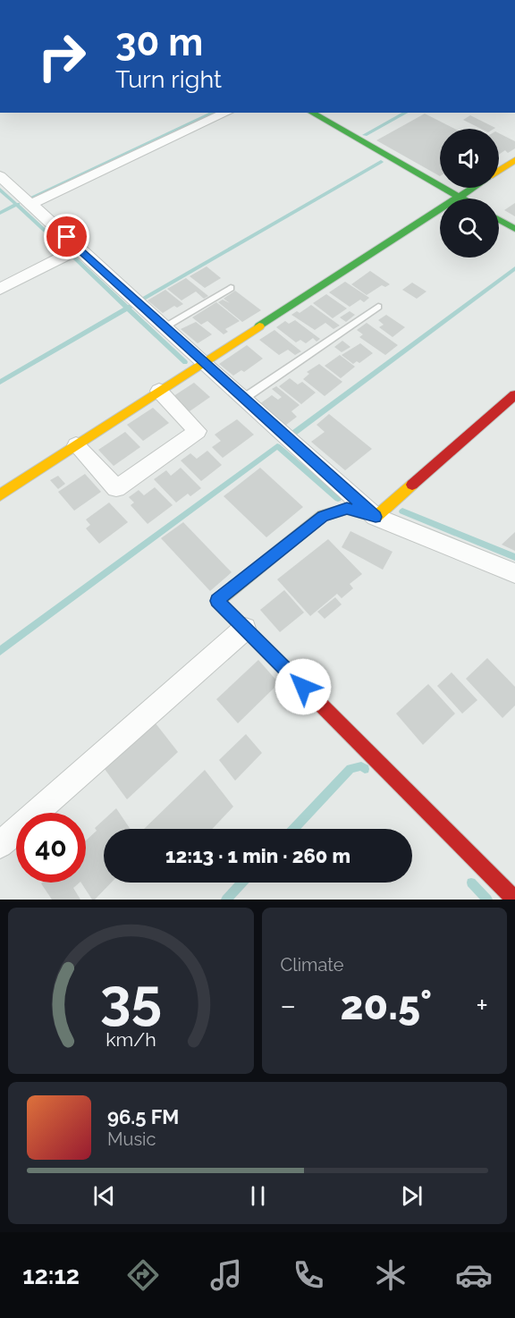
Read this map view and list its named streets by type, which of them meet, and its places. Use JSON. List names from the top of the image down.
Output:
{
  "page": {
    "turn": ["30 m", "Turn right"],
    "limit": "40",
    "trip": "12:13 · 1 min · 260 m",
    "tile": "Climate",
    "heat": ["−", "20.5°", "+"],
    "song": ["96.5 FM", "Music"],
    "tabs": "12:12",
    "gauge": ["35", "km/h"]
  }
}
